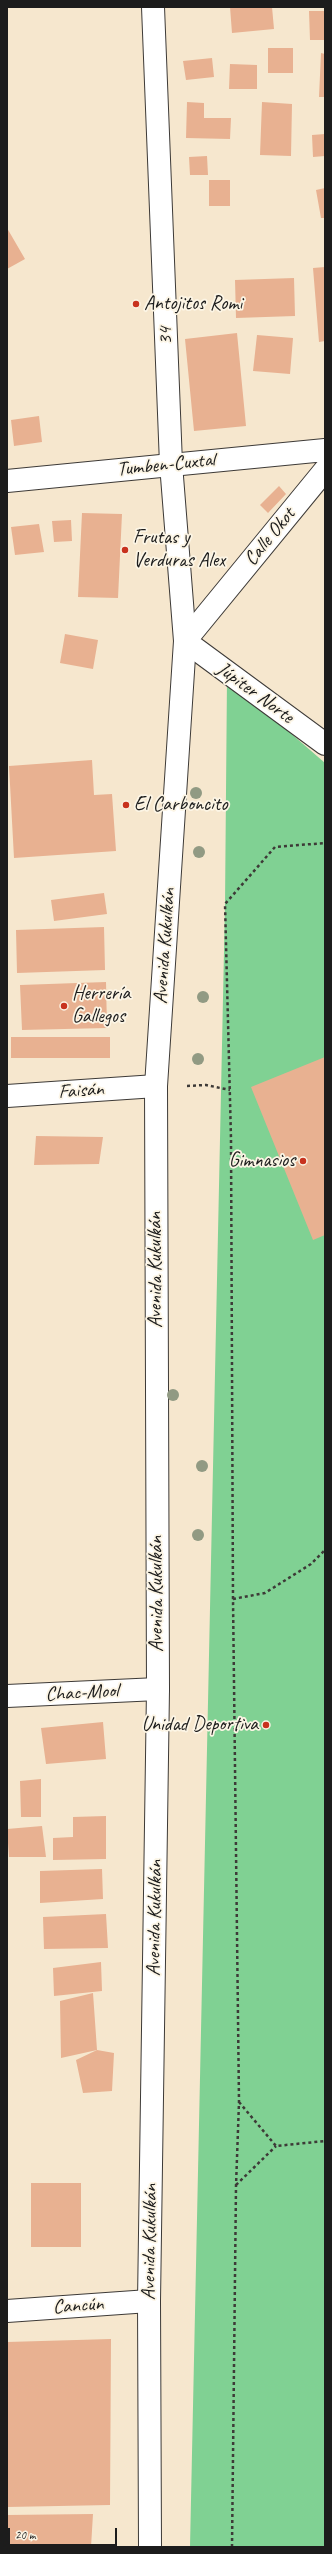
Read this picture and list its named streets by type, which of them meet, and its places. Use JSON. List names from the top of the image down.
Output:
{
  "streets": {
    "street": [
      "34",
      "Tumben-Cuxtal",
      "Calle Okot",
      "Júpiter Norte",
      "Avenida Kukulkán",
      "Faisán",
      "Chac-Mool",
      "Cancún"
    ]
  },
  "crossings": [
    ["34", "Tumben-Cuxtal"],
    ["34", "Calle Okot"],
    ["34", "Júpiter Norte"],
    ["34", "Avenida Kukulkán"],
    ["Calle Okot", "Júpiter Norte"],
    ["Calle Okot", "Avenida Kukulkán"],
    ["Júpiter Norte", "Avenida Kukulkán"],
    ["Avenida Kukulkán", "Faisán"],
    ["Avenida Kukulkán", "Chac-Mool"],
    ["Avenida Kukulkán", "Cancún"]
  ],
  "places": [
    "Antojitos Romi",
    "Frutas y Verduras Alex",
    "El Carboncito",
    "Herrería Gallegos",
    "Gimnasios",
    "Unidad Deportiva"
  ],
  "scale_bar": "20 m"
}
